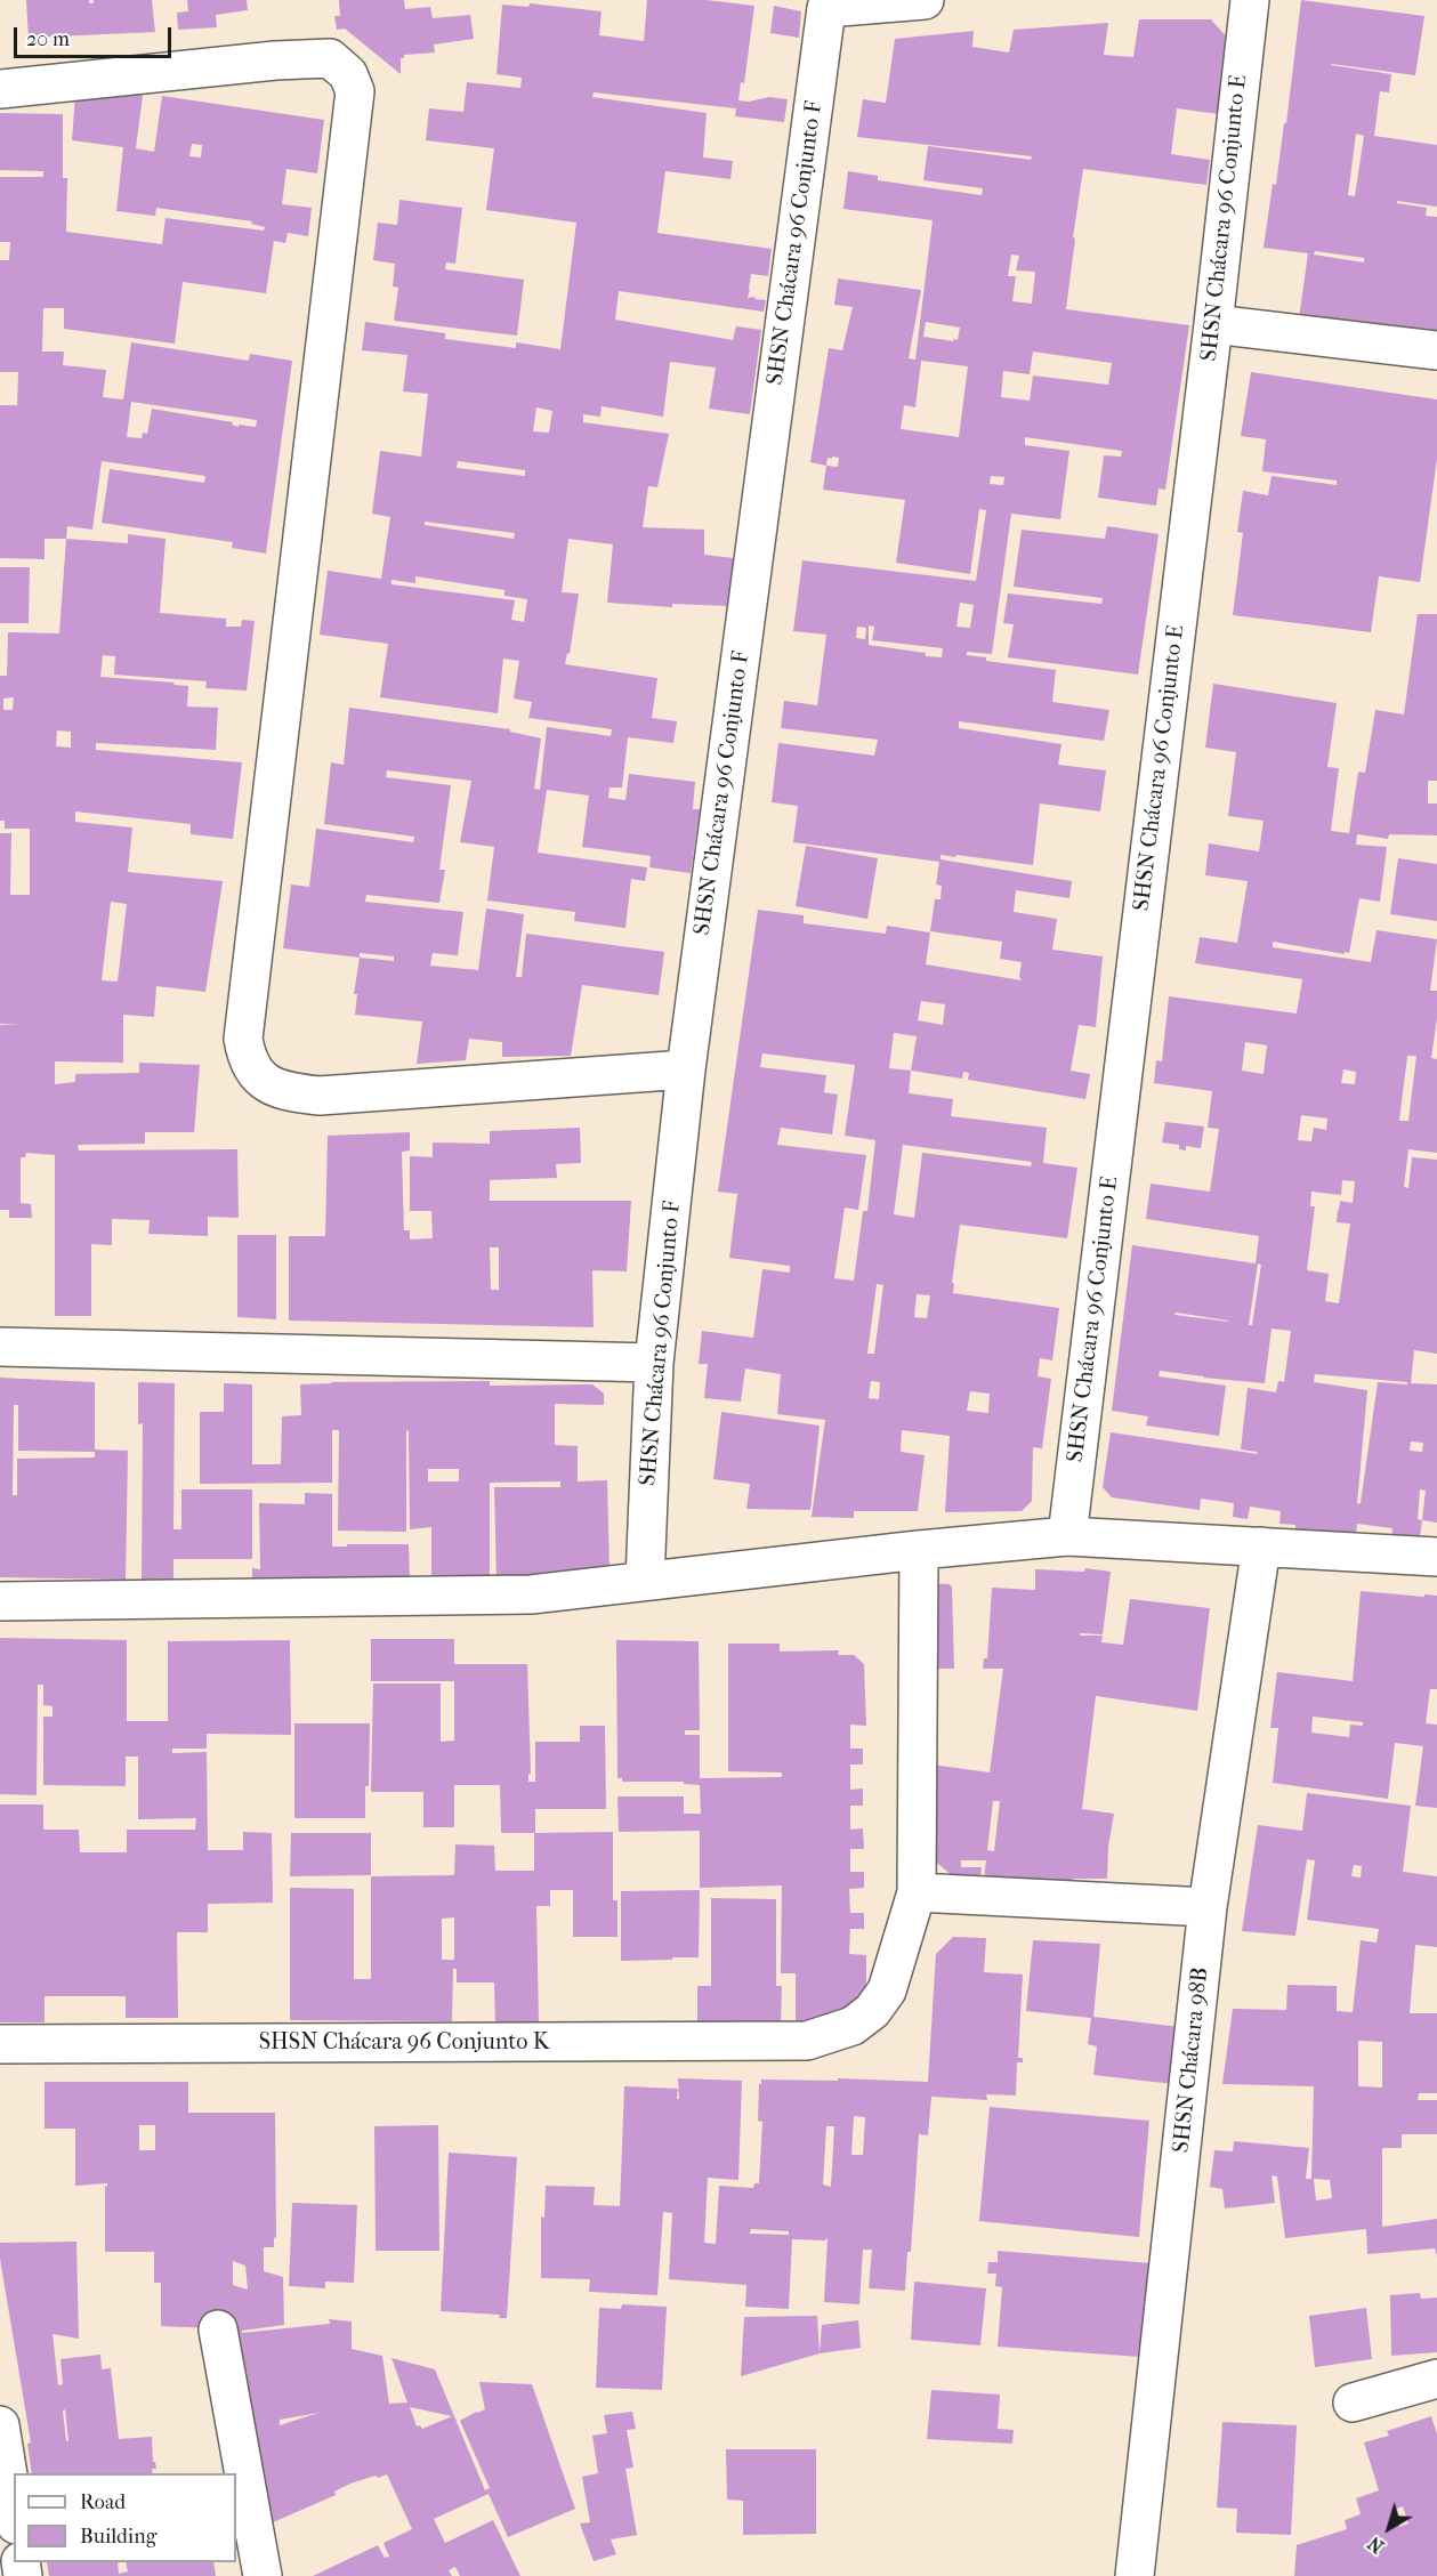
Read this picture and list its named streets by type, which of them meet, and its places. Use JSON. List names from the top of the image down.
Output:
{
  "streets": {
    "street": [
      "SHSN Chácara 96 Conjunto E",
      "SHSN Chácara 96 Conjunto F",
      "SHSN Chácara 96 Conjunto K",
      "SHSN Chácara 98B"
    ]
  },
  "legend": ["Road", "Building"],
  "scale_bar": "20 m",
  "north": "bottom left"
}
